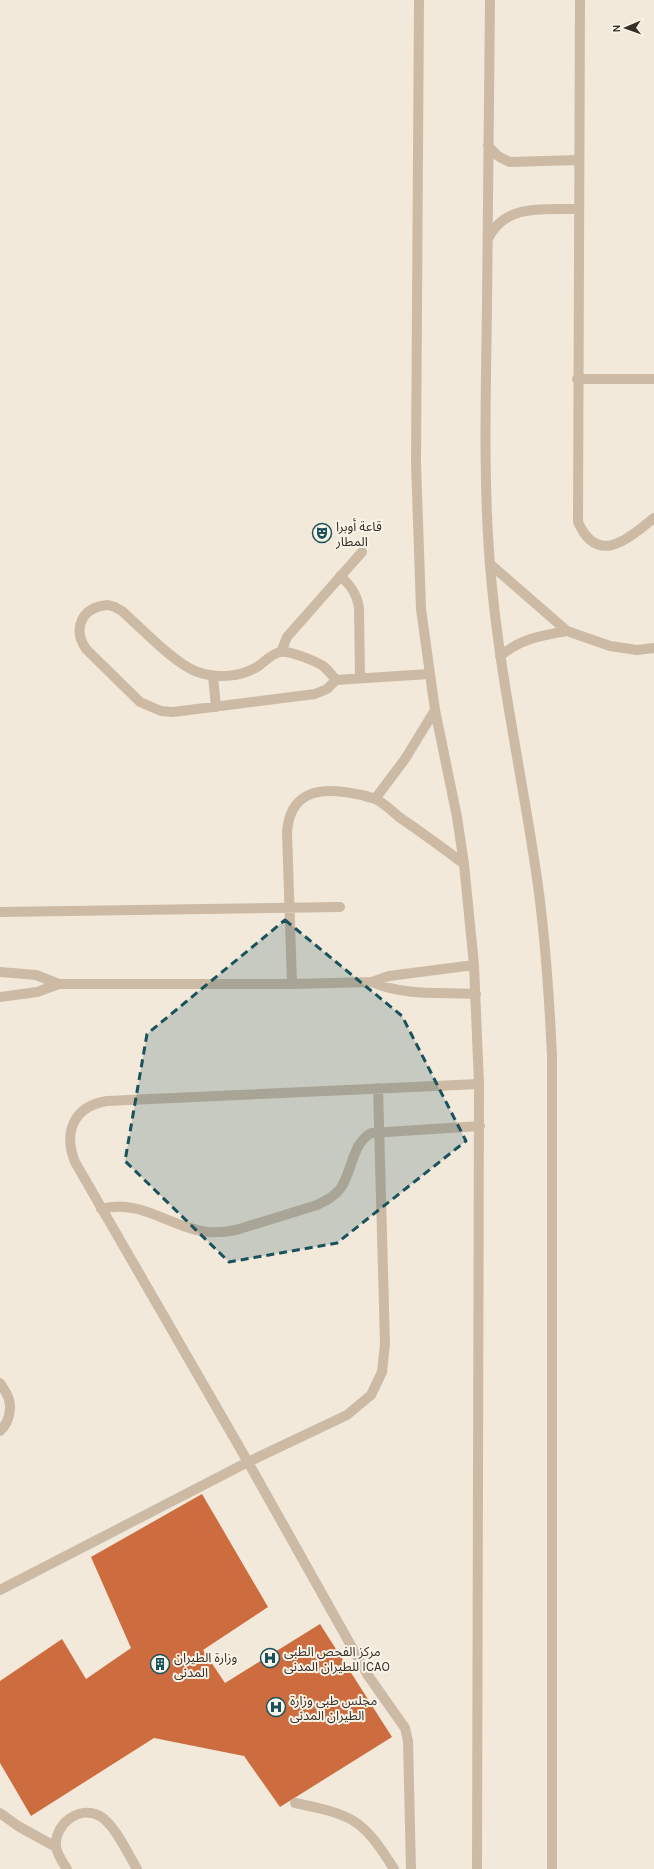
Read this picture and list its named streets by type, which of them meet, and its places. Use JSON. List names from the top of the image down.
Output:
{
  "places": {
    "theatre": ["قاعة أوبرا المطار"],
    "hospital": ["مركز الفحص الطبى للطيران المدنى ICAO", "مجلس طبي وزارة الطيران المدنى"],
    "building": ["وزارة الطيران المدنى"]
  },
  "north": "left"
}
